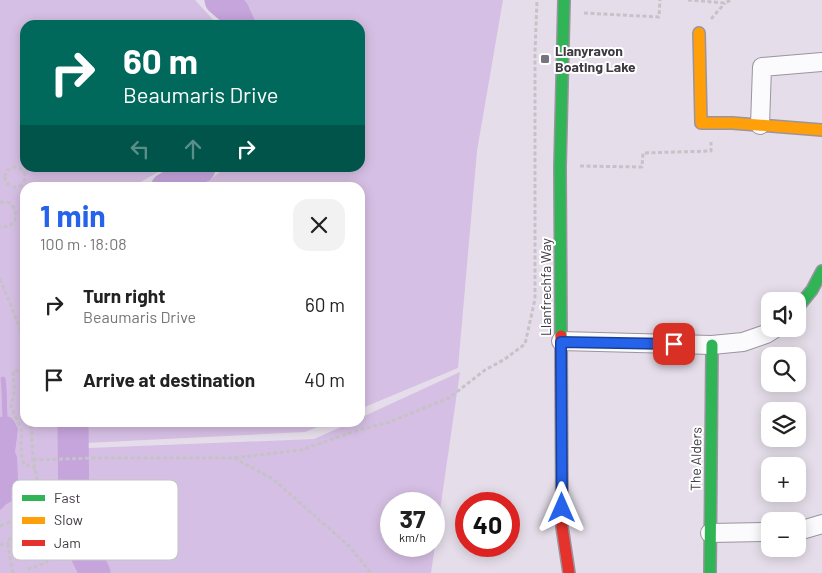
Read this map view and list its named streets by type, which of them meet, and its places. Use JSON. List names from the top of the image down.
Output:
{
  "streets": {
    "street": ["Llanfrechfa Way", "The Alders"]
  },
  "places": {
    "transit": ["Llanyravon Boating Lake"]
  },
  "legend": ["Fast", "Slow", "Jam"],
  "page": {
    "turn": ["60 m", "Beaumaris Drive"],
    "heading": ["1 min", "100 m · 18:08"],
    "list": [
      {
        "name": "Turn right",
        "note": "Beaumaris Drive",
        "value": "60 m"
      },
      {
        "name": "Arrive at destination",
        "value": "40 m"
      }
    ],
    "map_buttons": ["+", "−"],
    "speed": "37 km/h",
    "limit": "40"
  }
}
